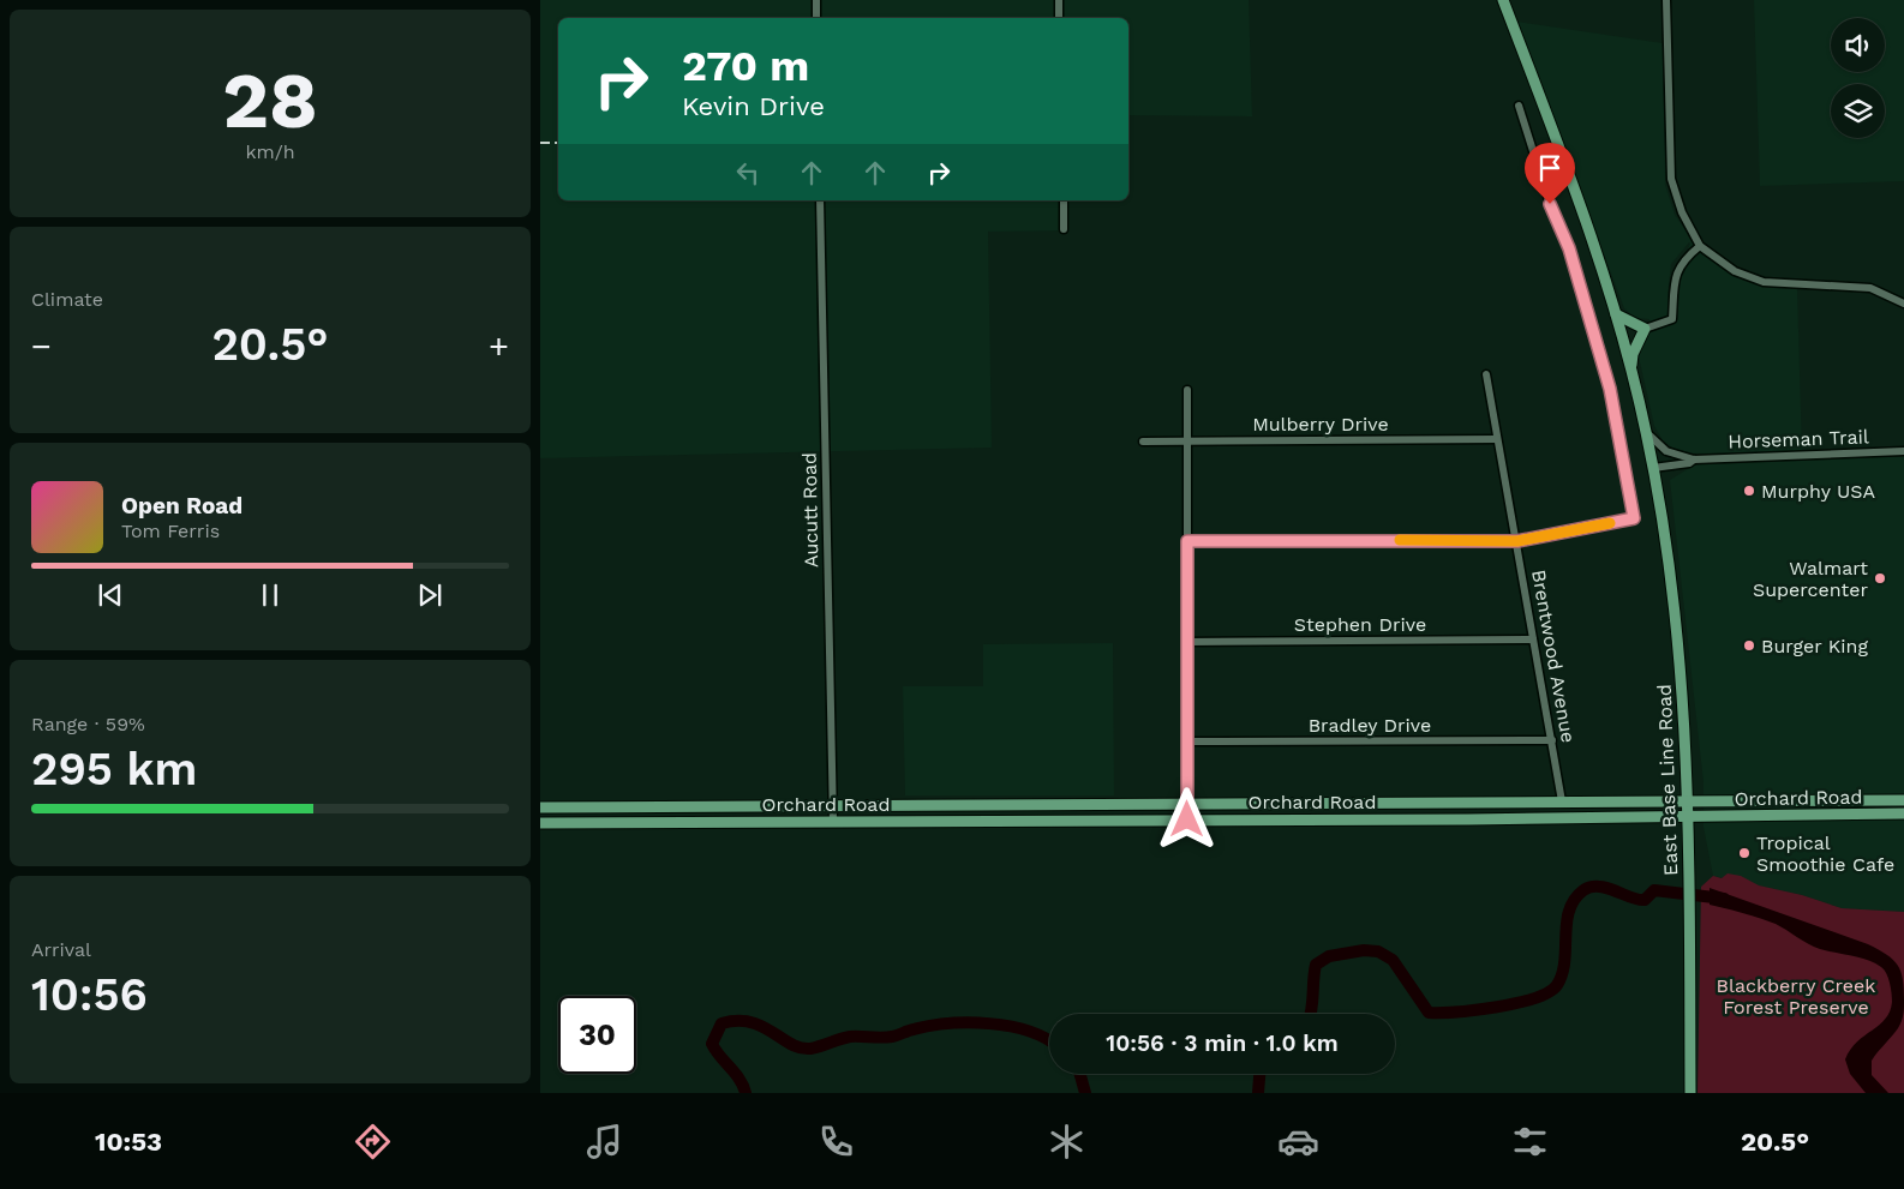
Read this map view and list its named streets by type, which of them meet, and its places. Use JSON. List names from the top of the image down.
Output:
{
  "streets": {
    "main road": ["East Base Line Road", "Orchard Road"],
    "street": [
      "Mulberry Drive",
      "Horseman Trail",
      "Aucutt Road",
      "Stephen Drive",
      "Brentwood Avenue",
      "Bradley Drive"
    ]
  },
  "crossings": [
    ["Mulberry Drive", "Brentwood Avenue"],
    ["Horseman Trail", "East Base Line Road"],
    ["Aucutt Road", "Orchard Road"],
    ["Stephen Drive", "Brentwood Avenue"],
    ["Brentwood Avenue", "Bradley Drive"],
    ["Brentwood Avenue", "Orchard Road"],
    ["East Base Line Road", "Orchard Road"]
  ],
  "parks": ["Blackberry Creek Forest Preserve"],
  "places": [
    "Murphy USA",
    "Walmart Supercenter",
    "Burger King",
    "Tropical Smoothie Cafe"
  ],
  "page": {
    "tile": [
      ["28", "km/h"],
      "Climate",
      ["Range · 59%", "295 km"],
      ["Arrival", "10:56"]
    ],
    "turn": ["270 m", "Kevin Drive"],
    "heat": ["−", "20.5°", "+"],
    "song": ["Open Road", "Tom Ferris"],
    "limit": "30",
    "trip": "10:56 · 3 min · 1.0 km",
    "tabs": ["10:53", "20.5°"]
  }
}
